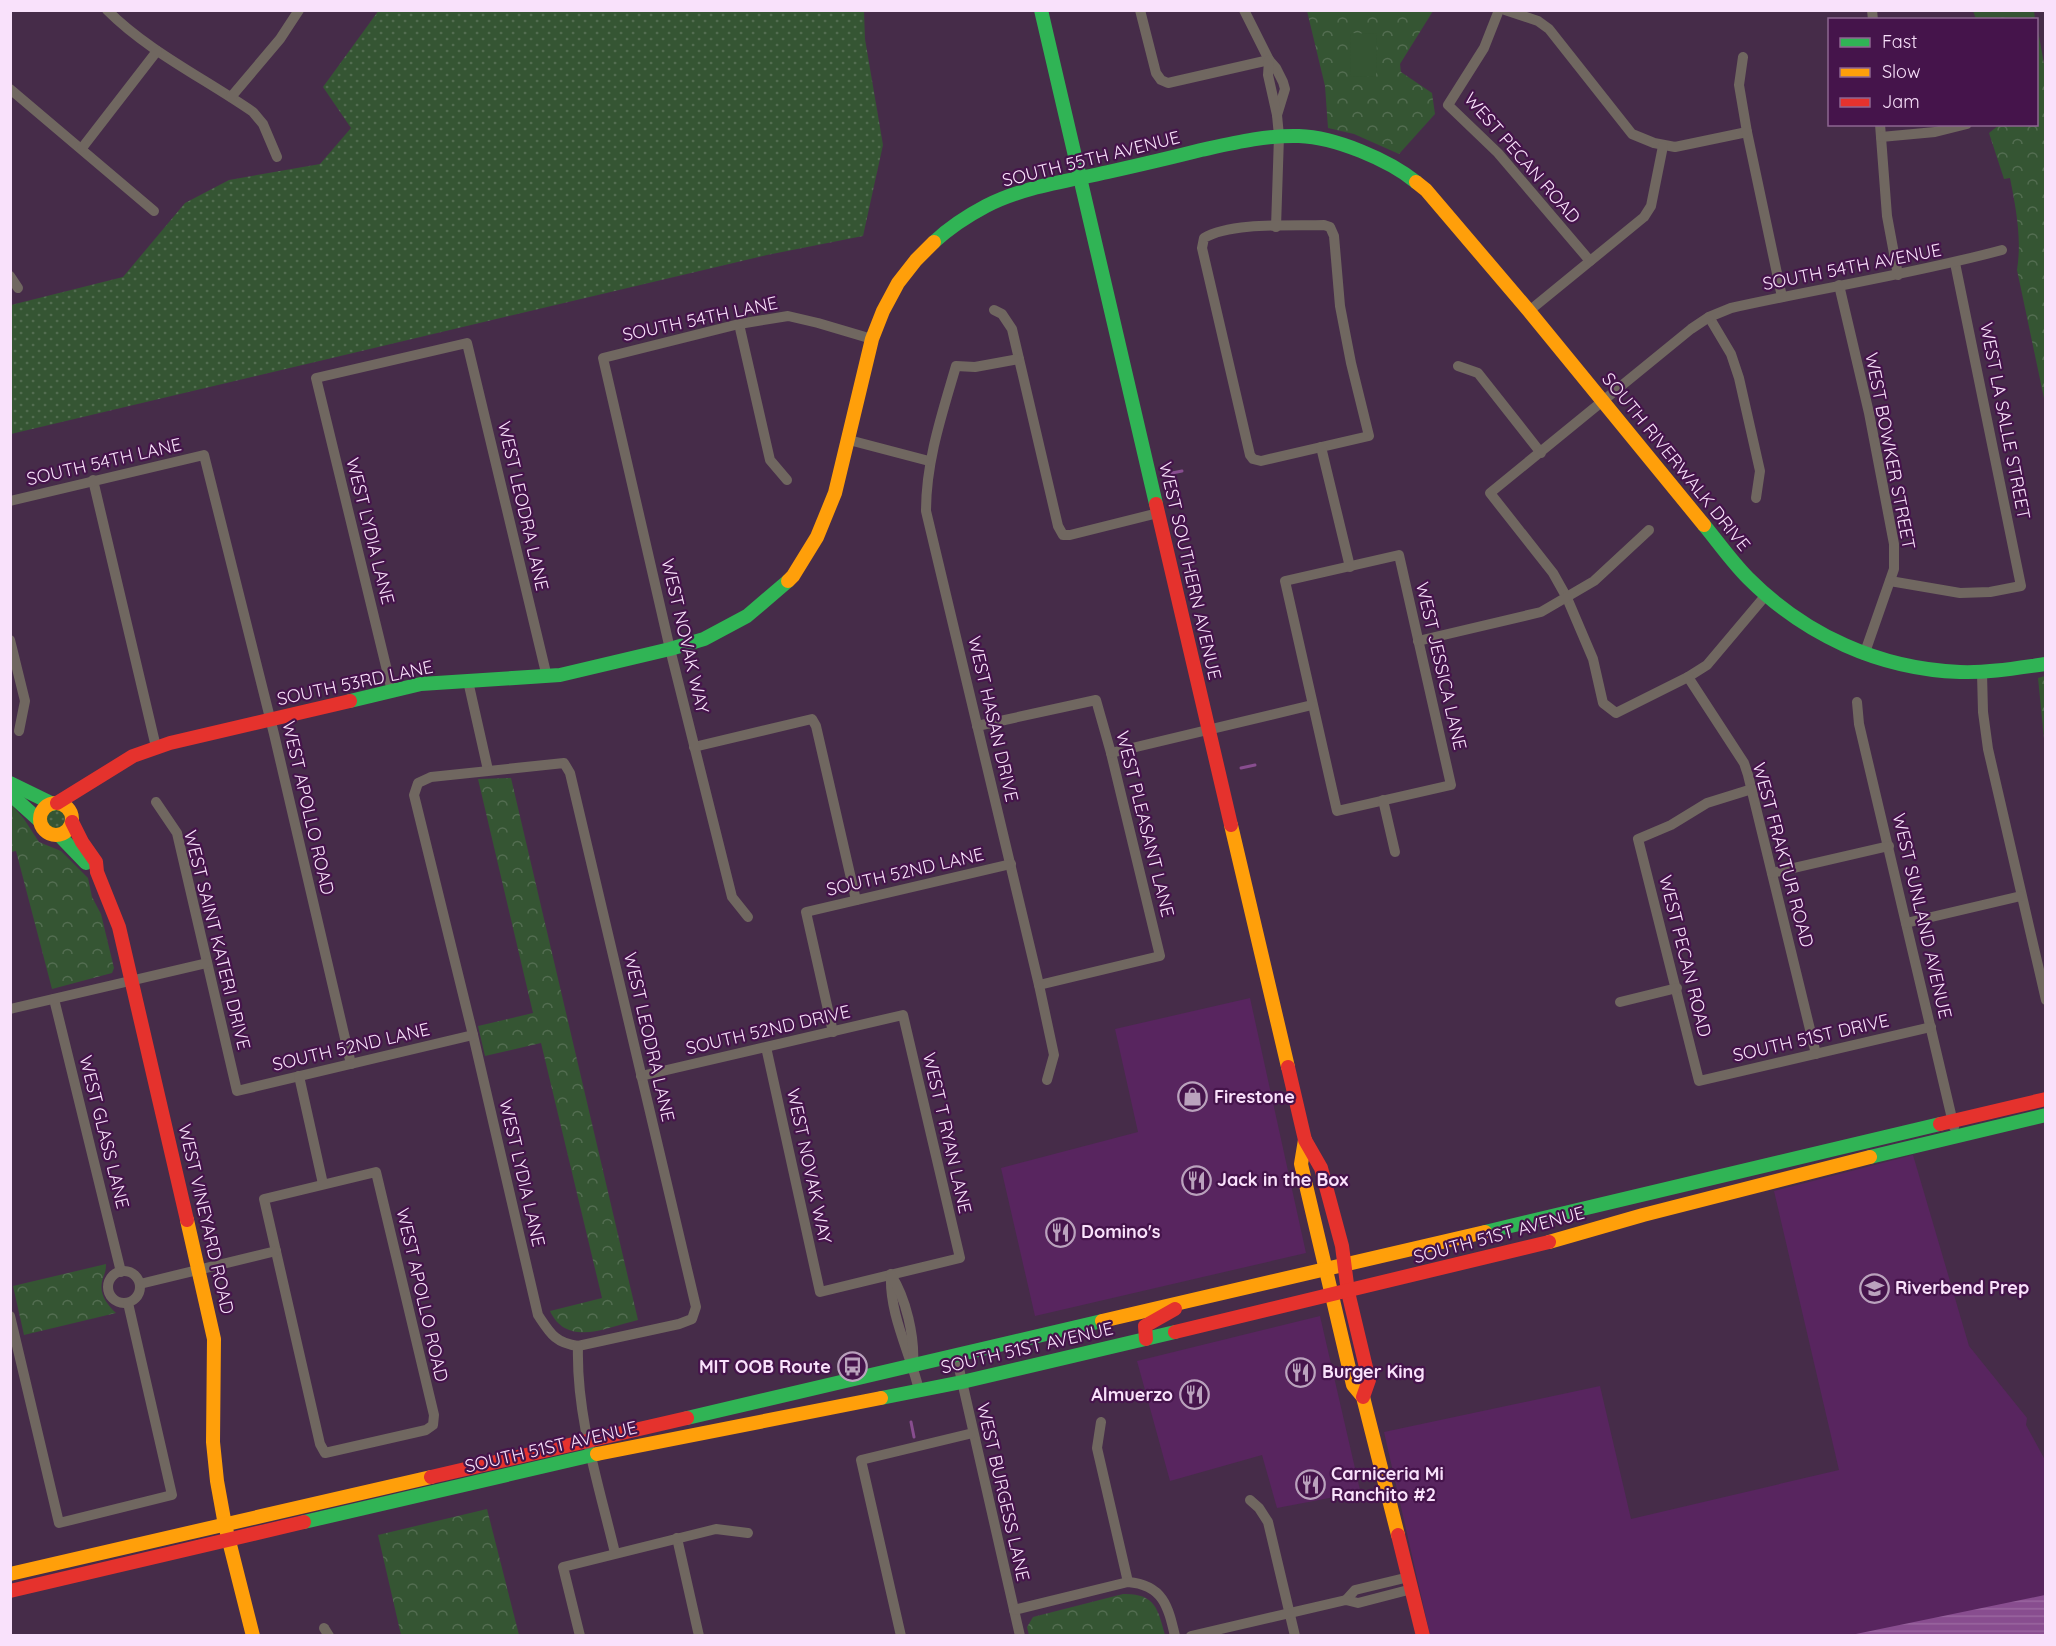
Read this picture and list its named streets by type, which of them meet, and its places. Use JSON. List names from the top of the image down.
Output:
{
  "streets": {
    "main road": [
      "SOUTH 55TH AVENUE",
      "SOUTH RIVERWALK DRIVE",
      "WEST SOUTHERN AVENUE",
      "SOUTH 53RD LANE",
      "WEST VINEYARD ROAD",
      "SOUTH 51ST AVENUE"
    ],
    "street": [
      "WEST PECAN ROAD",
      "SOUTH 54TH AVENUE",
      "SOUTH 54TH LANE",
      "WEST LA SALLE STREET",
      "WEST BOWKER STREET",
      "WEST LEODRA LANE",
      "WEST LYDIA LANE",
      "WEST NOVAK WAY",
      "WEST JESSICA LANE",
      "WEST HASAN DRIVE",
      "WEST APOLLO ROAD",
      "WEST PLEASANT LANE",
      "WEST FRAKTUR ROAD",
      "SOUTH 52ND LANE",
      "WEST SUNLAND AVENUE",
      "WEST SAINT KATERI DRIVE",
      "SOUTH 52ND DRIVE",
      "SOUTH 51ST DRIVE",
      "WEST GLASS LANE",
      "WEST T RYAN LANE",
      "WEST BURGESS LANE"
    ]
  },
  "crossings": [
    ["WEST PECAN ROAD", "WEST FRAKTUR ROAD"],
    ["WEST PECAN ROAD", "SOUTH 51ST DRIVE"],
    ["SOUTH 55TH AVENUE", "SOUTH 54TH LANE"],
    ["SOUTH 55TH AVENUE", "SOUTH RIVERWALK DRIVE"],
    ["SOUTH 55TH AVENUE", "WEST SOUTHERN AVENUE"],
    ["SOUTH 55TH AVENUE", "SOUTH 53RD LANE"],
    ["SOUTH 54TH AVENUE", "WEST LA SALLE STREET"],
    ["SOUTH 54TH AVENUE", "WEST BOWKER STREET"],
    ["SOUTH 54TH AVENUE", "SOUTH RIVERWALK DRIVE"],
    ["SOUTH 54TH LANE", "WEST NOVAK WAY"],
    ["SOUTH 54TH LANE", "WEST APOLLO ROAD"],
    ["WEST LA SALLE STREET", "WEST BOWKER STREET"],
    ["WEST BOWKER STREET", "SOUTH RIVERWALK DRIVE"],
    ["WEST LEODRA LANE", "WEST LYDIA LANE"],
    ["WEST LEODRA LANE", "SOUTH 53RD LANE"],
    ["WEST LEODRA LANE", "SOUTH 52ND DRIVE"],
    ["WEST LYDIA LANE", "SOUTH 53RD LANE"],
    ["WEST LYDIA LANE", "SOUTH 52ND LANE"],
    ["WEST SOUTHERN AVENUE", "SOUTH 51ST AVENUE"],
    ["WEST NOVAK WAY", "SOUTH 53RD LANE"],
    ["WEST NOVAK WAY", "SOUTH 52ND DRIVE"],
    ["WEST NOVAK WAY", "WEST T RYAN LANE"],
    ["SOUTH 53RD LANE", "WEST APOLLO ROAD"],
    ["SOUTH 53RD LANE", "WEST VINEYARD ROAD"],
    ["WEST HASAN DRIVE", "WEST PLEASANT LANE"],
    ["WEST HASAN DRIVE", "SOUTH 52ND LANE"],
    ["WEST APOLLO ROAD", "SOUTH 52ND LANE"],
    ["WEST FRAKTUR ROAD", "SOUTH 51ST DRIVE"],
    ["SOUTH 52ND LANE", "WEST SAINT KATERI DRIVE"],
    ["SOUTH 52ND LANE", "SOUTH 52ND DRIVE"],
    ["WEST SUNLAND AVENUE", "SOUTH 51ST DRIVE"],
    ["WEST SUNLAND AVENUE", "SOUTH 51ST AVENUE"],
    ["SOUTH 52ND DRIVE", "WEST T RYAN LANE"],
    ["WEST VINEYARD ROAD", "SOUTH 51ST AVENUE"],
    ["SOUTH 51ST AVENUE", "WEST BURGESS LANE"]
  ],
  "places": {
    "shop": ["Firestone"],
    "restaurant": [
      "Jack in the Box",
      "Domino's",
      "Burger King",
      "Almuerzo",
      "Carniceria Mi Ranchito #2"
    ],
    "school or university": ["Riverbend Prep"],
    "bus stop": ["MIT OOB Route"]
  },
  "legend": ["Fast", "Slow", "Jam"]
}
